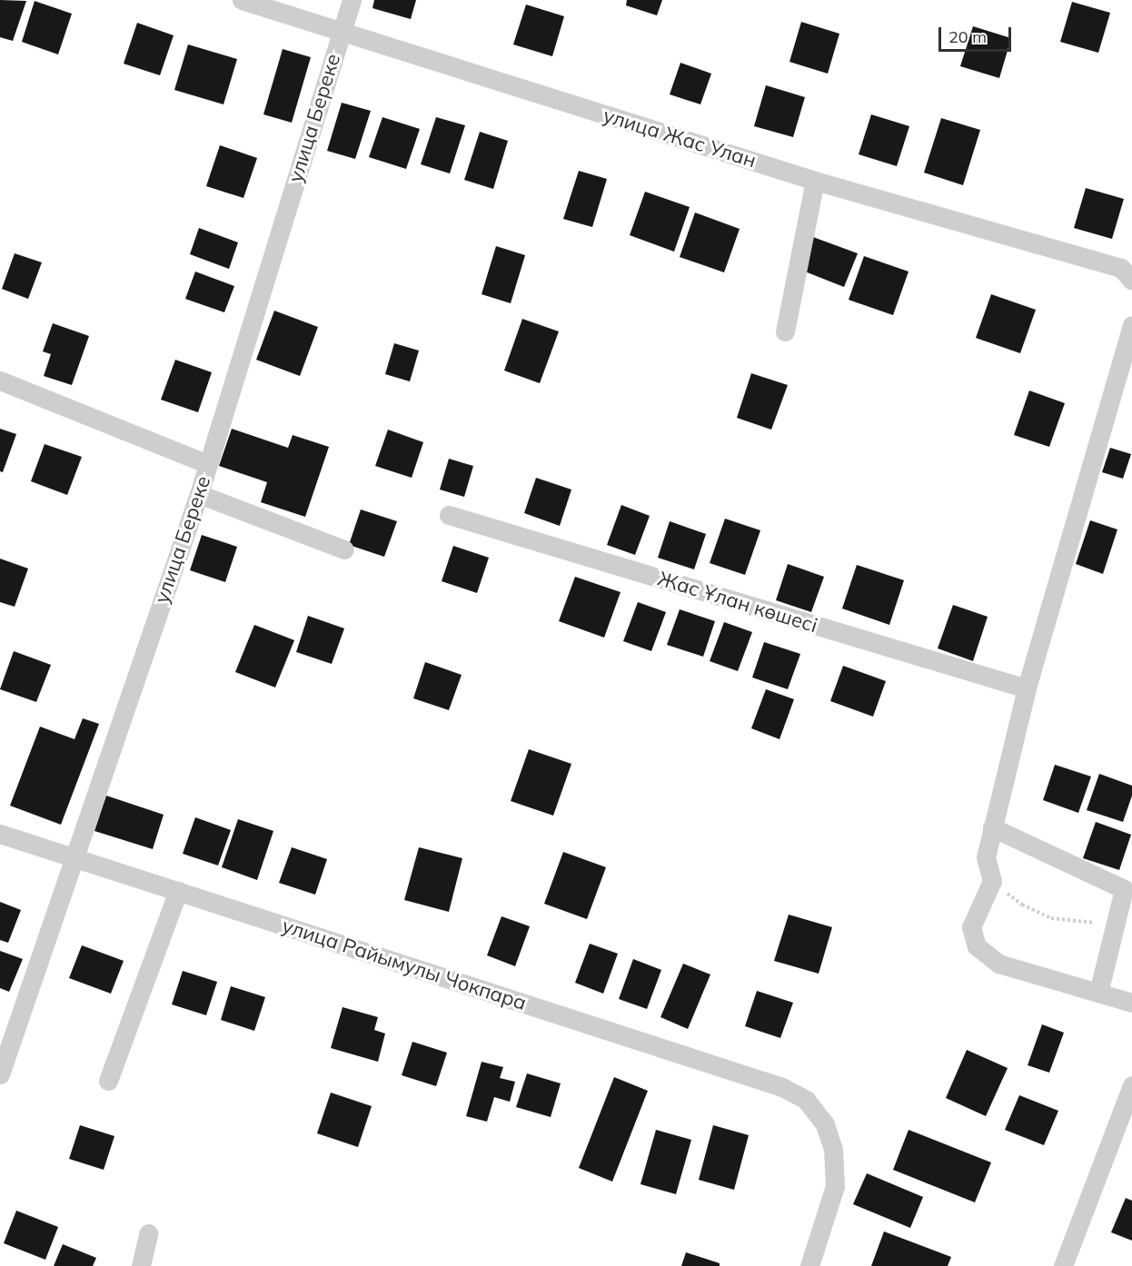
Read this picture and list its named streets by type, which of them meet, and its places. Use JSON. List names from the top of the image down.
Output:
{
  "streets": {
    "street": [
      "улица Береке",
      "улица Жас Улан",
      "Жас Ұлан көшесі",
      "улица Райымулы Чокпара"
    ]
  },
  "crossings": [
    ["улица Береке", "улица Жас Улан"],
    ["улица Береке", "улица Райымулы Чокпара"]
  ],
  "scale_bar": "20 m"
}
